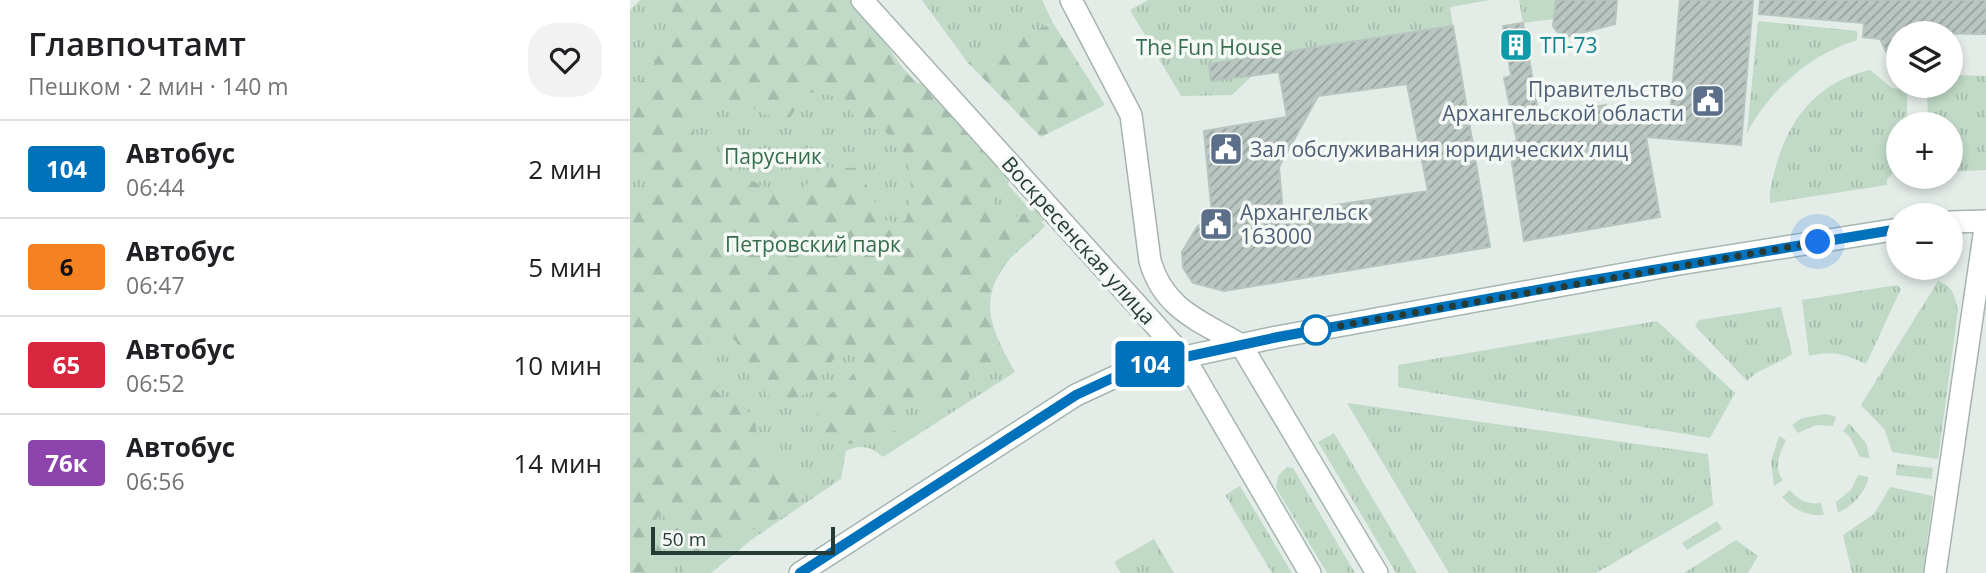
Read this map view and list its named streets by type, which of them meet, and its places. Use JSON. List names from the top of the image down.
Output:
{
  "streets": {
    "main road": ["Воскресенская улица"]
  },
  "parks": ["The Fun House", "Парусник", "Петровский парк"],
  "places": {
    "building": ["ТП-73"],
    "public building": ["Правительство Архангельской области", "Зал обслуживания юридических лиц", "Архангельск 163000"]
  },
  "lines": ["bus line 104"],
  "scale_bar": "50 m",
  "page": {
    "heading": ["Главпочтамт", "Пешком · 2 мин · 140 m"],
    "on_map": "104",
    "map_buttons": ["+", "−"],
    "list": [
      {
        "mark": "104",
        "name": "Автобус",
        "note": "06:44",
        "value": "2 мин"
      },
      {
        "mark": "6",
        "name": "Автобус",
        "note": "06:47",
        "value": "5 мин"
      },
      {
        "mark": "65",
        "name": "Автобус",
        "note": "06:52",
        "value": "10 мин"
      },
      {
        "mark": "76к",
        "name": "Автобус",
        "note": "06:56",
        "value": "14 мин"
      }
    ],
    "scale": "50 m"
  }
}
